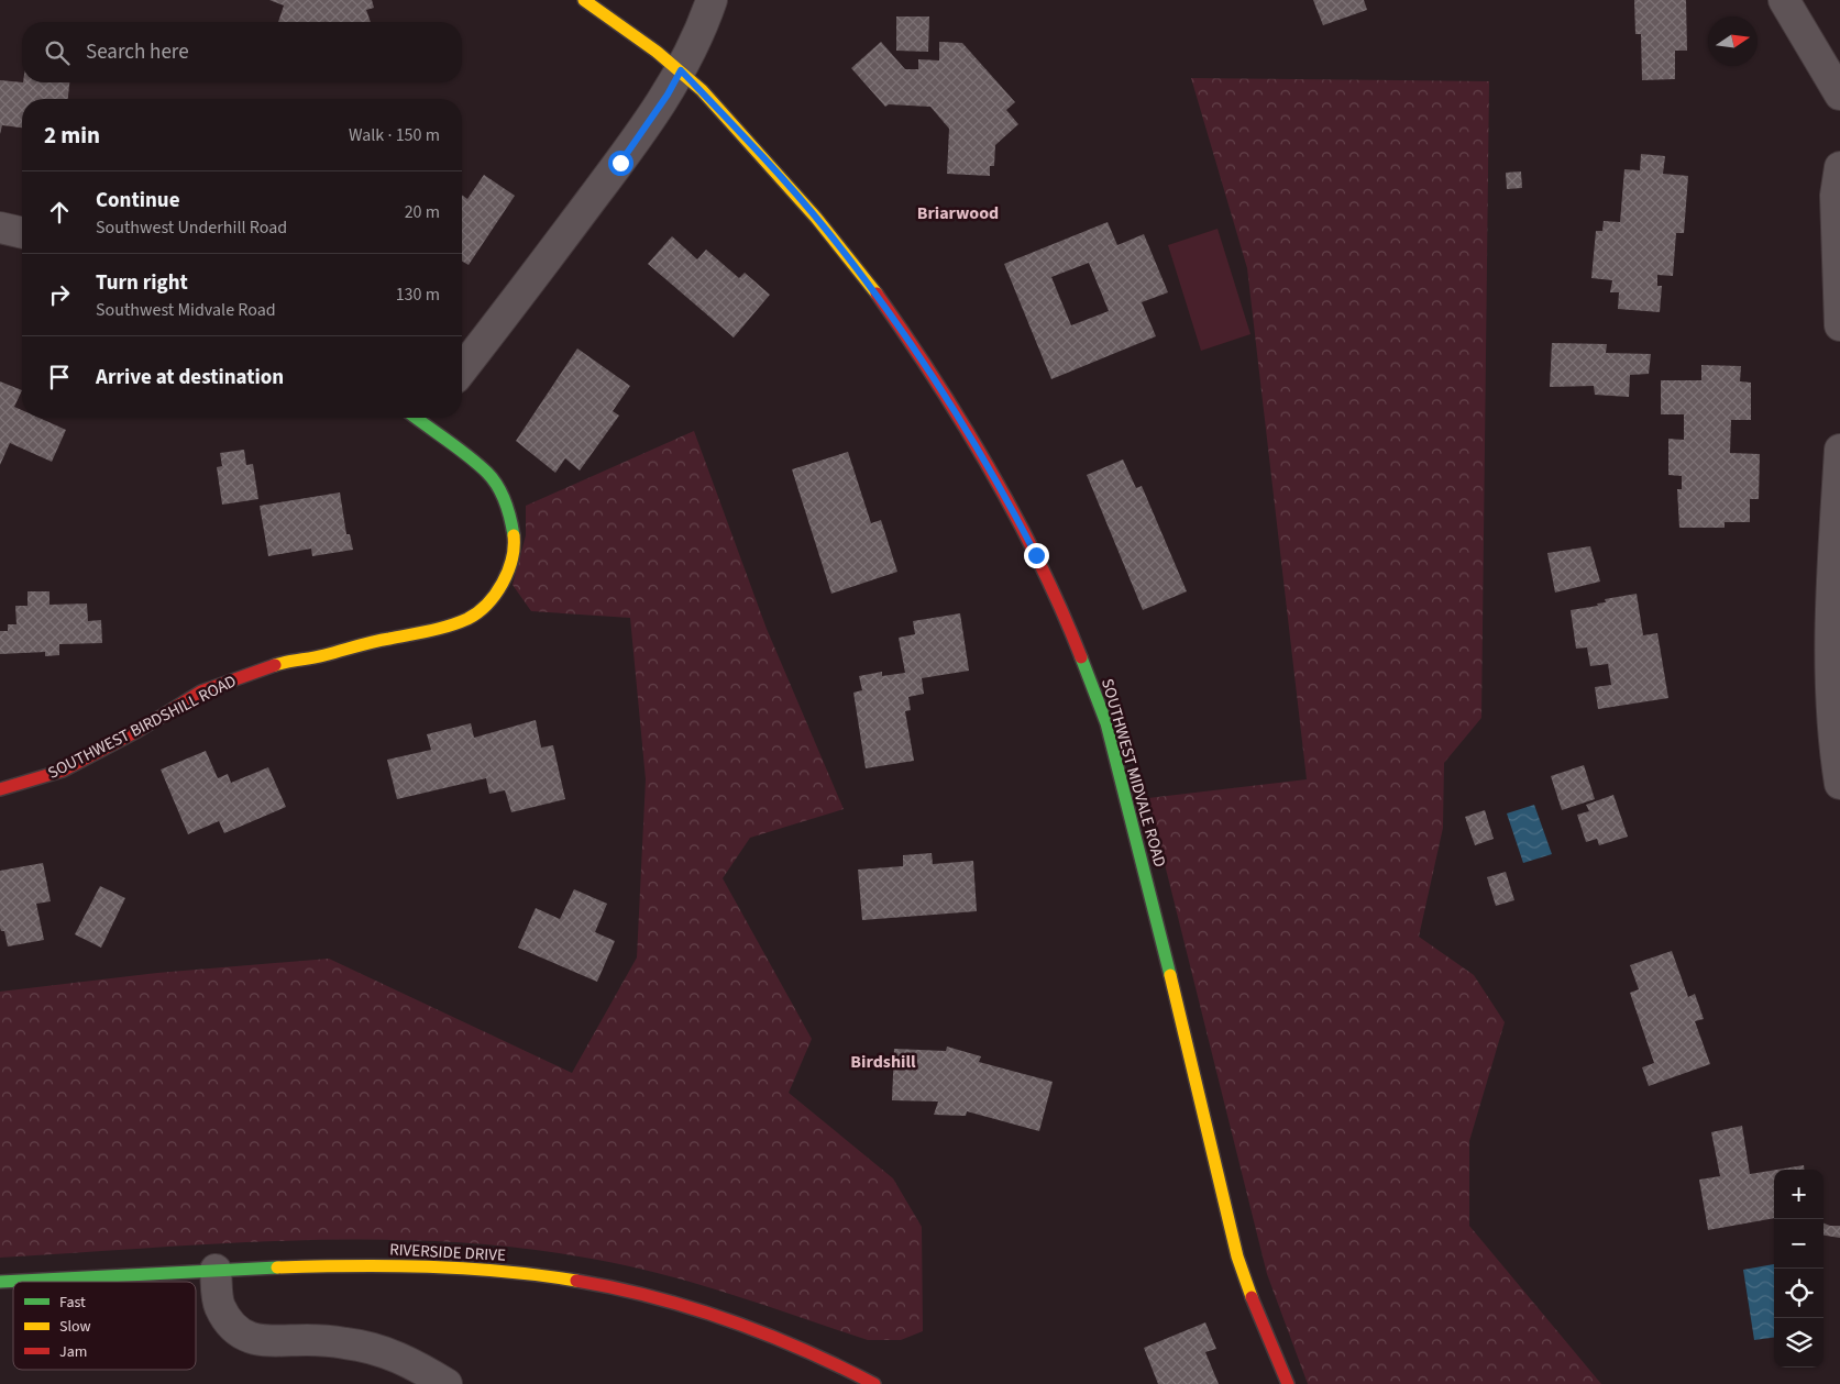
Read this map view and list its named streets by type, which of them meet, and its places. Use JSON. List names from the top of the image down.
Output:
{
  "streets": {
    "street": ["SOUTHWEST BIRDSHILL ROAD", "SOUTHWEST MIDVALE ROAD", "RIVERSIDE DRIVE"]
  },
  "districts": ["Briarwood", "Birdshill"],
  "legend": ["Fast", "Slow", "Jam"],
  "north": "right",
  "page": {
    "search": "Search here",
    "heading": ["2 min", "Walk · 150 m"],
    "list": [
      ["Continue", "Southwest Underhill Road", "20 m"],
      ["Turn right", "Southwest Midvale Road", "130 m"],
      "Arrive at destination"
    ],
    "map_buttons": ["+", "−"]
  }
}
